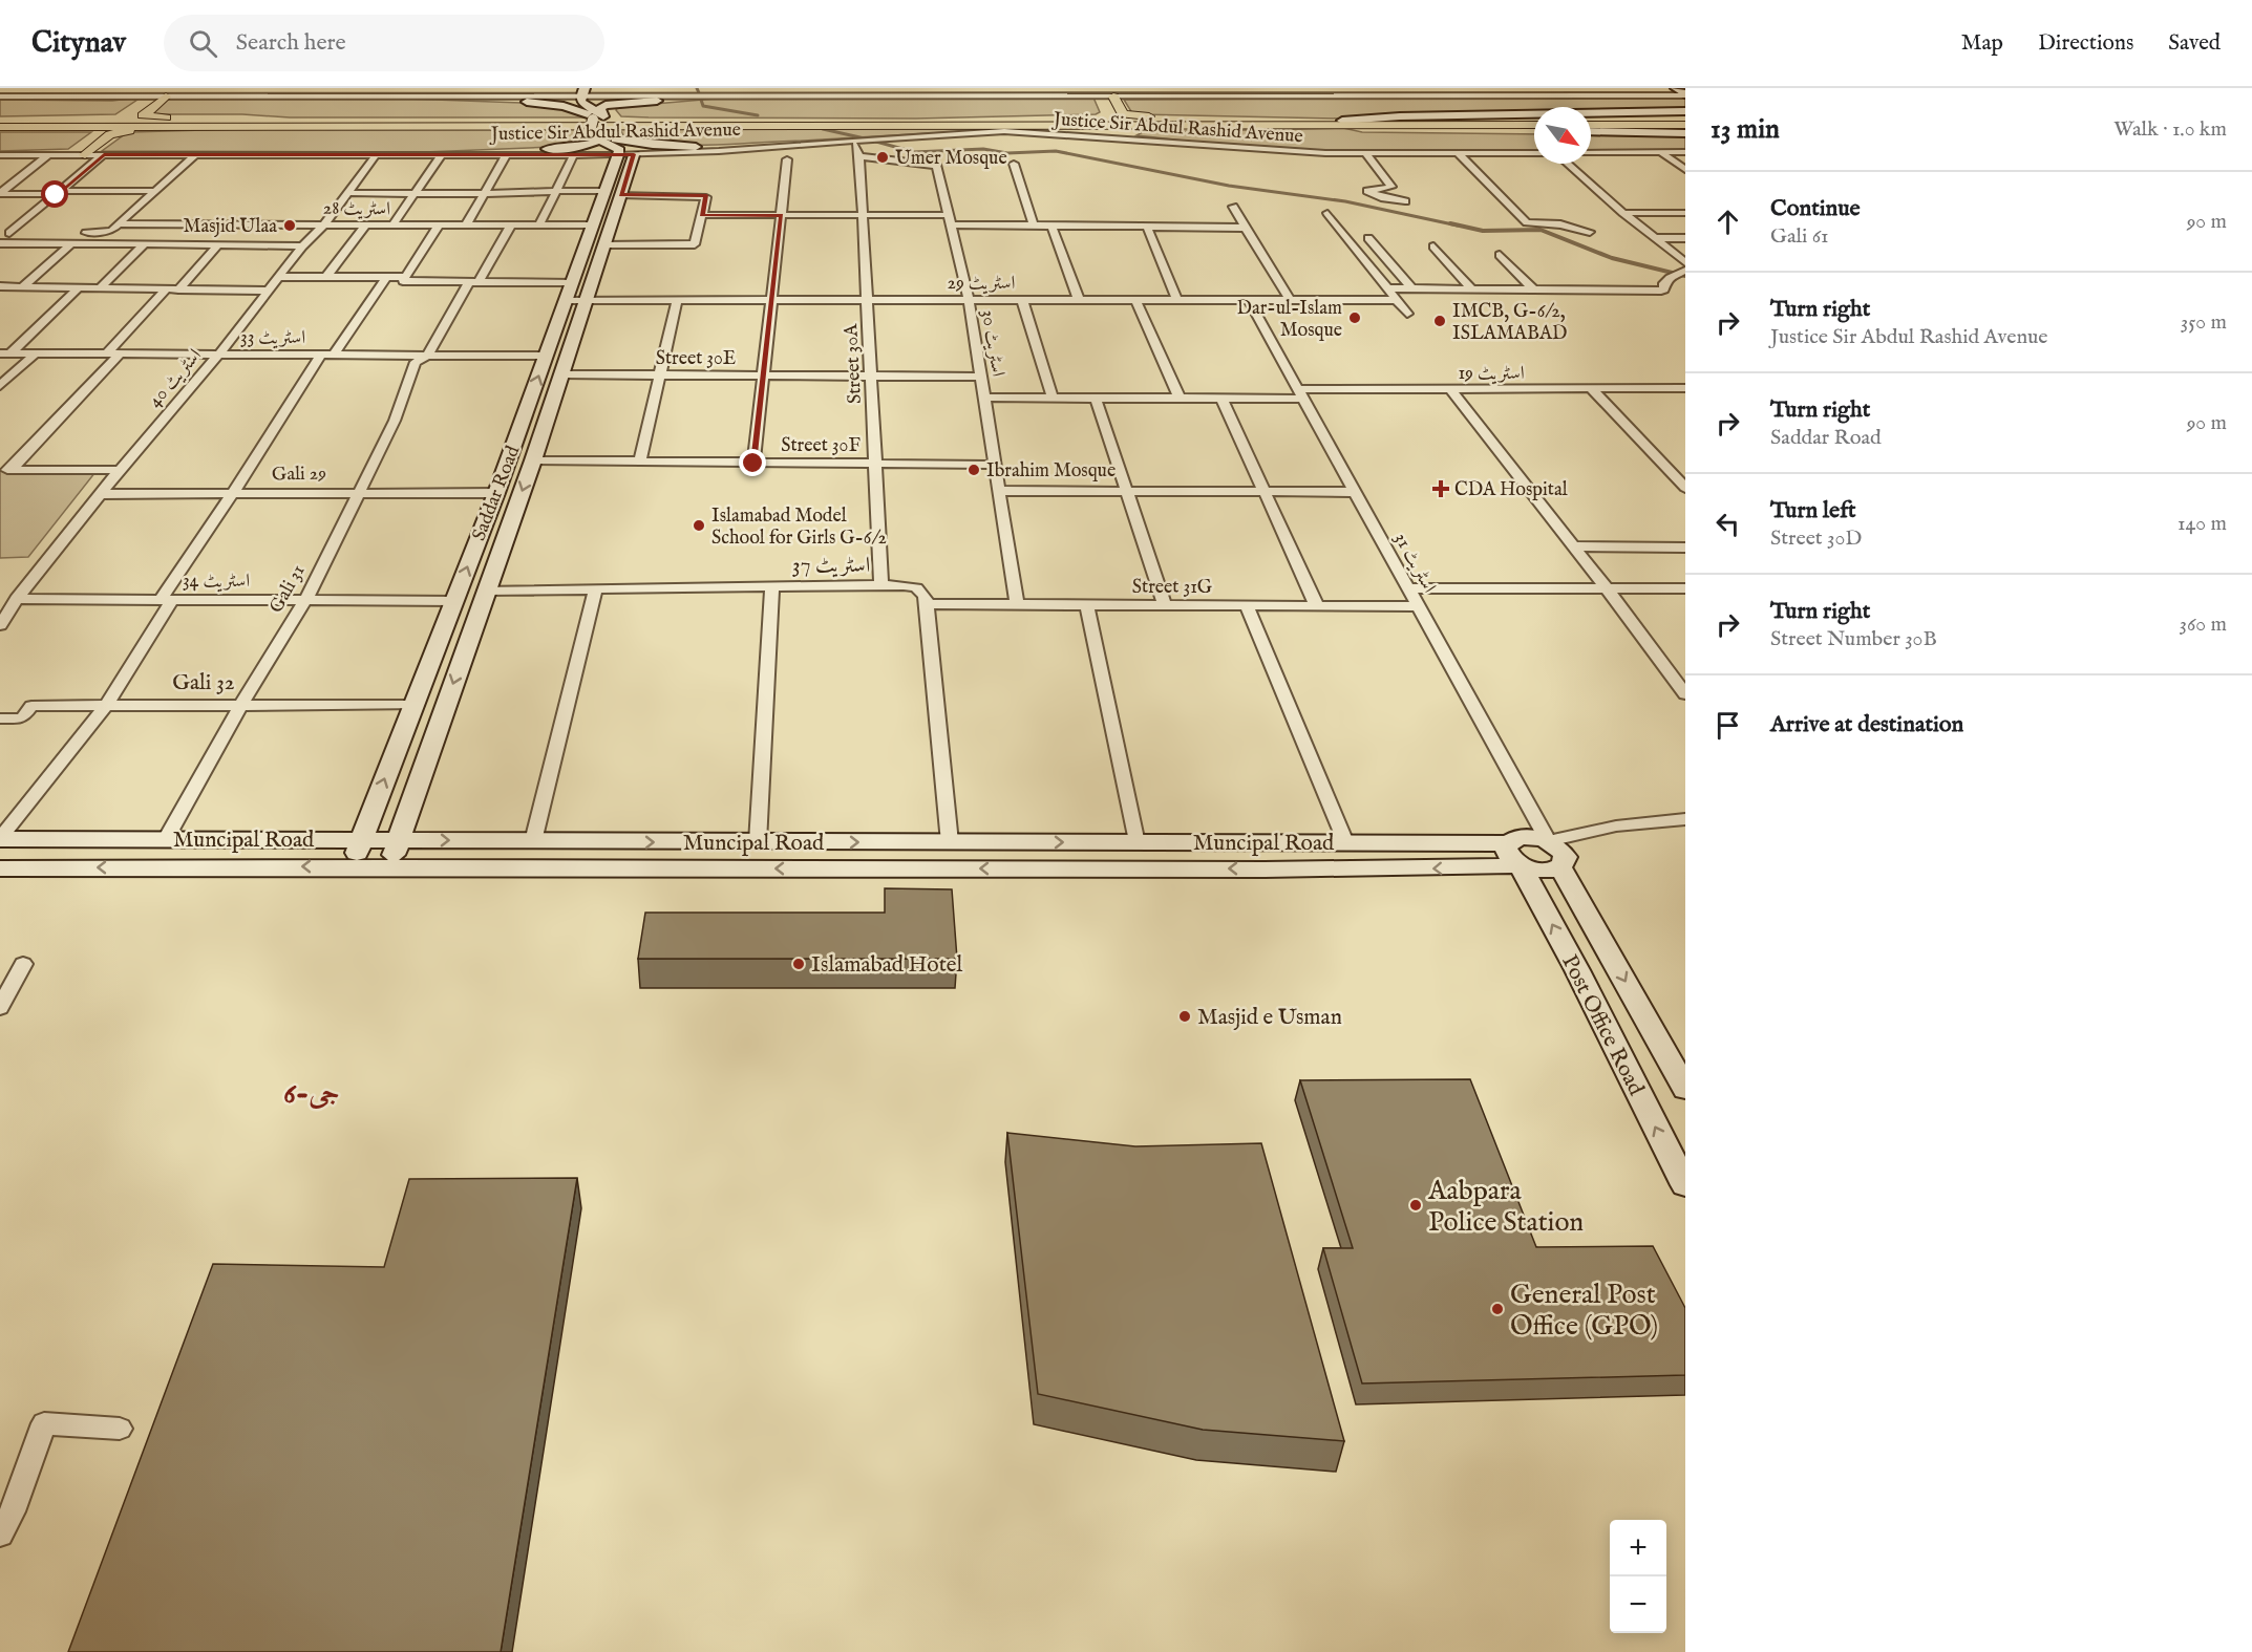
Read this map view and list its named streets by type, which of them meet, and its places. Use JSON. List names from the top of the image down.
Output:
{
  "streets": {
    "street": [
      "Justice Sir Abdul Rashid Avenue",
      "اسٹریٹ 28",
      "اسٹریٹ 29",
      "اسٹریٹ 33",
      "اسٹریٹ 30",
      "Street 30E",
      "Street 30A",
      "اسٹریٹ 19",
      "اسٹریٹ 40",
      "Street 30F",
      "Gali 29",
      "Saddar Road",
      "اسٹریٹ 31",
      "اسٹریٹ 37",
      "اسٹریٹ 34",
      "Street 31G",
      "Gali 31",
      "Gali 32",
      "Muncipal Road",
      "Post Office Road"
    ]
  },
  "crossings": [
    ["Justice Sir Abdul Rashid Avenue", "Street 30A"],
    ["Justice Sir Abdul Rashid Avenue", "اسٹریٹ 40"],
    ["Justice Sir Abdul Rashid Avenue", "Saddar Road"],
    ["اسٹریٹ 28", "اسٹریٹ 40"],
    ["اسٹریٹ 28", "Saddar Road"],
    ["اسٹریٹ 28", "Gali 31"],
    ["اسٹریٹ 29", "اسٹریٹ 30"],
    ["اسٹریٹ 29", "Street 30A"],
    ["اسٹریٹ 29", "Saddar Road"],
    ["اسٹریٹ 29", "اسٹریٹ 31"],
    ["اسٹریٹ 33", "اسٹریٹ 40"],
    ["اسٹریٹ 33", "Saddar Road"],
    ["اسٹریٹ 33", "Gali 31"],
    ["اسٹریٹ 30", "Street 30E"],
    ["اسٹریٹ 30", "Street 30A"],
    ["اسٹریٹ 30", "اسٹریٹ 19"],
    ["اسٹریٹ 30", "Street 30F"],
    ["اسٹریٹ 30", "Street 31G"],
    ["Street 30E", "Street 30A"],
    ["Street 30E", "Saddar Road"],
    ["Street 30A", "Street 30F"],
    ["Street 30A", "اسٹریٹ 37"],
    ["اسٹریٹ 19", "اسٹریٹ 31"],
    ["اسٹریٹ 40", "Gali 29"],
    ["اسٹریٹ 40", "اسٹریٹ 34"],
    ["Street 30F", "Saddar Road"],
    ["Gali 29", "Saddar Road"],
    ["Gali 29", "Gali 31"],
    ["Saddar Road", "اسٹریٹ 37"],
    ["Saddar Road", "اسٹریٹ 34"],
    ["Saddar Road", "Gali 32"],
    ["Saddar Road", "Muncipal Road"],
    ["اسٹریٹ 31", "Street 31G"],
    ["اسٹریٹ 31", "Post Office Road"],
    ["اسٹریٹ 37", "Street 31G"],
    ["اسٹریٹ 34", "Gali 31"],
    ["Gali 31", "Gali 32"],
    ["Gali 31", "Muncipal Road"],
    ["Muncipal Road", "Post Office Road"]
  ],
  "districts": ["جی-6"],
  "places": {
    "other": [
      "Umer Mosque",
      "Masjid Ulaa",
      "Dar-ul-Islam Mosque",
      "IMCB, G-6/2, ISLAMABAD",
      "Ibrahim Mosque",
      "Islamabad Model School for Girls G-6/2",
      "Islamabad Hotel",
      "Masjid e Usman",
      "Aabpara Police Station",
      "General Post Office (GPO)"
    ],
    "health": ["CDA Hospital"]
  },
  "north": "bottom right",
  "page": {
    "header": "Citynav",
    "search": "Search here",
    "nav": ["Map", "Directions", "Saved"],
    "heading": ["13 min", "Walk · 1.0 km"],
    "list": [
      ["Continue", "Gali 61", "90 m"],
      ["Turn right", "Justice Sir Abdul Rashid Avenue", "350 m"],
      ["Turn right", "Saddar Road", "90 m"],
      ["Turn left", "Street 30D", "140 m"],
      ["Turn right", "Street Number 30B", "360 m"],
      "Arrive at destination"
    ],
    "map_buttons": ["+", "−"]
  }
}
